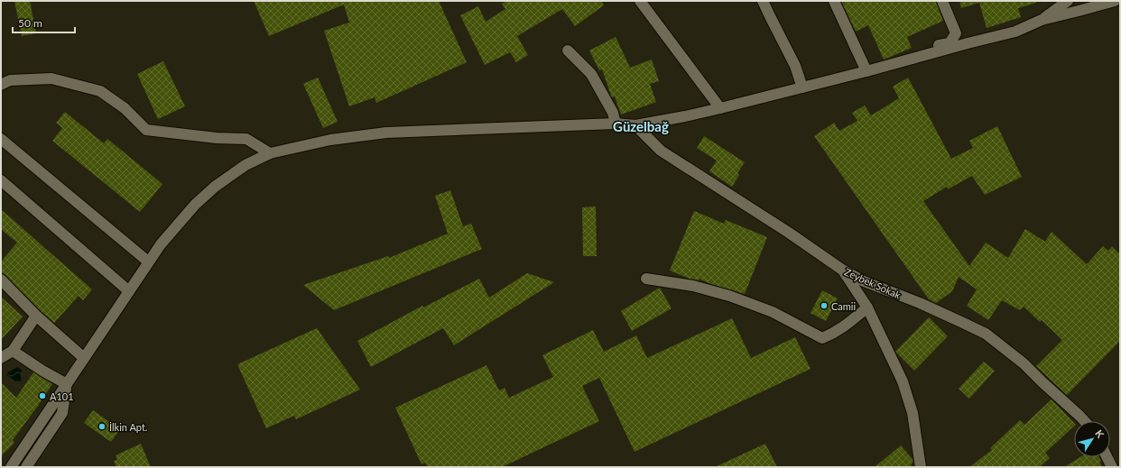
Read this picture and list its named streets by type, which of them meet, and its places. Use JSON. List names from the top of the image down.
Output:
{
  "streets": {
    "street": ["Zeybek Sokak"]
  },
  "districts": ["Güzelbağ"],
  "places": ["Camii", "A101", "İlkin Apt."],
  "scale_bar": "50 m",
  "north": "top right"
}
